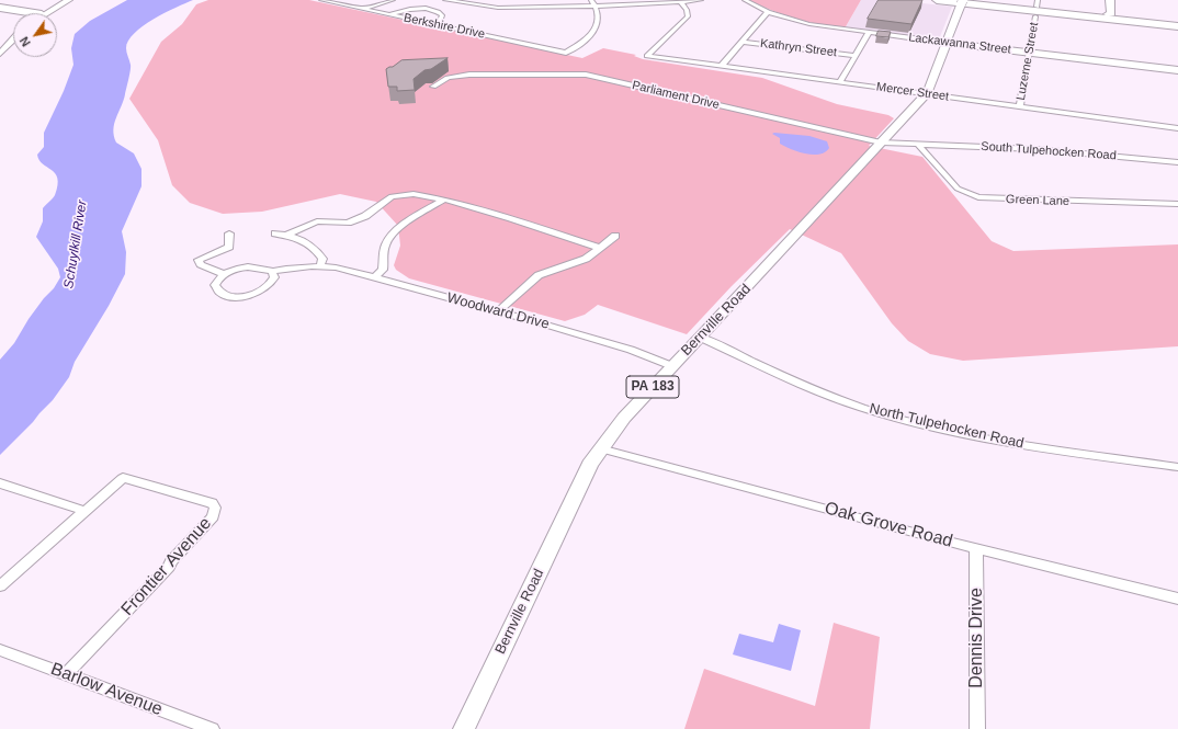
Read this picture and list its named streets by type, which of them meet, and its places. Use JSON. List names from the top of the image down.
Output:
{
  "streets": {
    "main road": ["Lackawanna Street", "Bernville Road", "PA 183"],
    "street": [
      "Berkshire Drive",
      "Kathryn Street",
      "Luzerne Street",
      "Mercer Street",
      "Parliament Drive",
      "South Tulpehocken Road",
      "Green Lane",
      "Woodward Drive",
      "North Tulpehocken Road",
      "Oak Grove Road",
      "Frontier Avenue",
      "Dennis Drive",
      "Barlow Avenue"
    ]
  },
  "crossings": [
    ["Lackawanna Street", "Luzerne Street"],
    ["Lackawanna Street", "PA 183"],
    ["Luzerne Street", "Mercer Street"],
    ["Mercer Street", "Bernville Road"],
    ["Mercer Street", "PA 183"],
    ["Parliament Drive", "South Tulpehocken Road"],
    ["Parliament Drive", "Green Lane"],
    ["Parliament Drive", "Bernville Road"],
    ["South Tulpehocken Road", "Green Lane"],
    ["Woodward Drive", "Bernville Road"],
    ["Bernville Road", "PA 183"],
    ["Bernville Road", "North Tulpehocken Road"],
    ["Bernville Road", "Oak Grove Road"],
    ["Oak Grove Road", "Dennis Drive"],
    ["Frontier Avenue", "Barlow Avenue"]
  ],
  "water": ["Schuylkill River"],
  "north": "bottom left"
}
